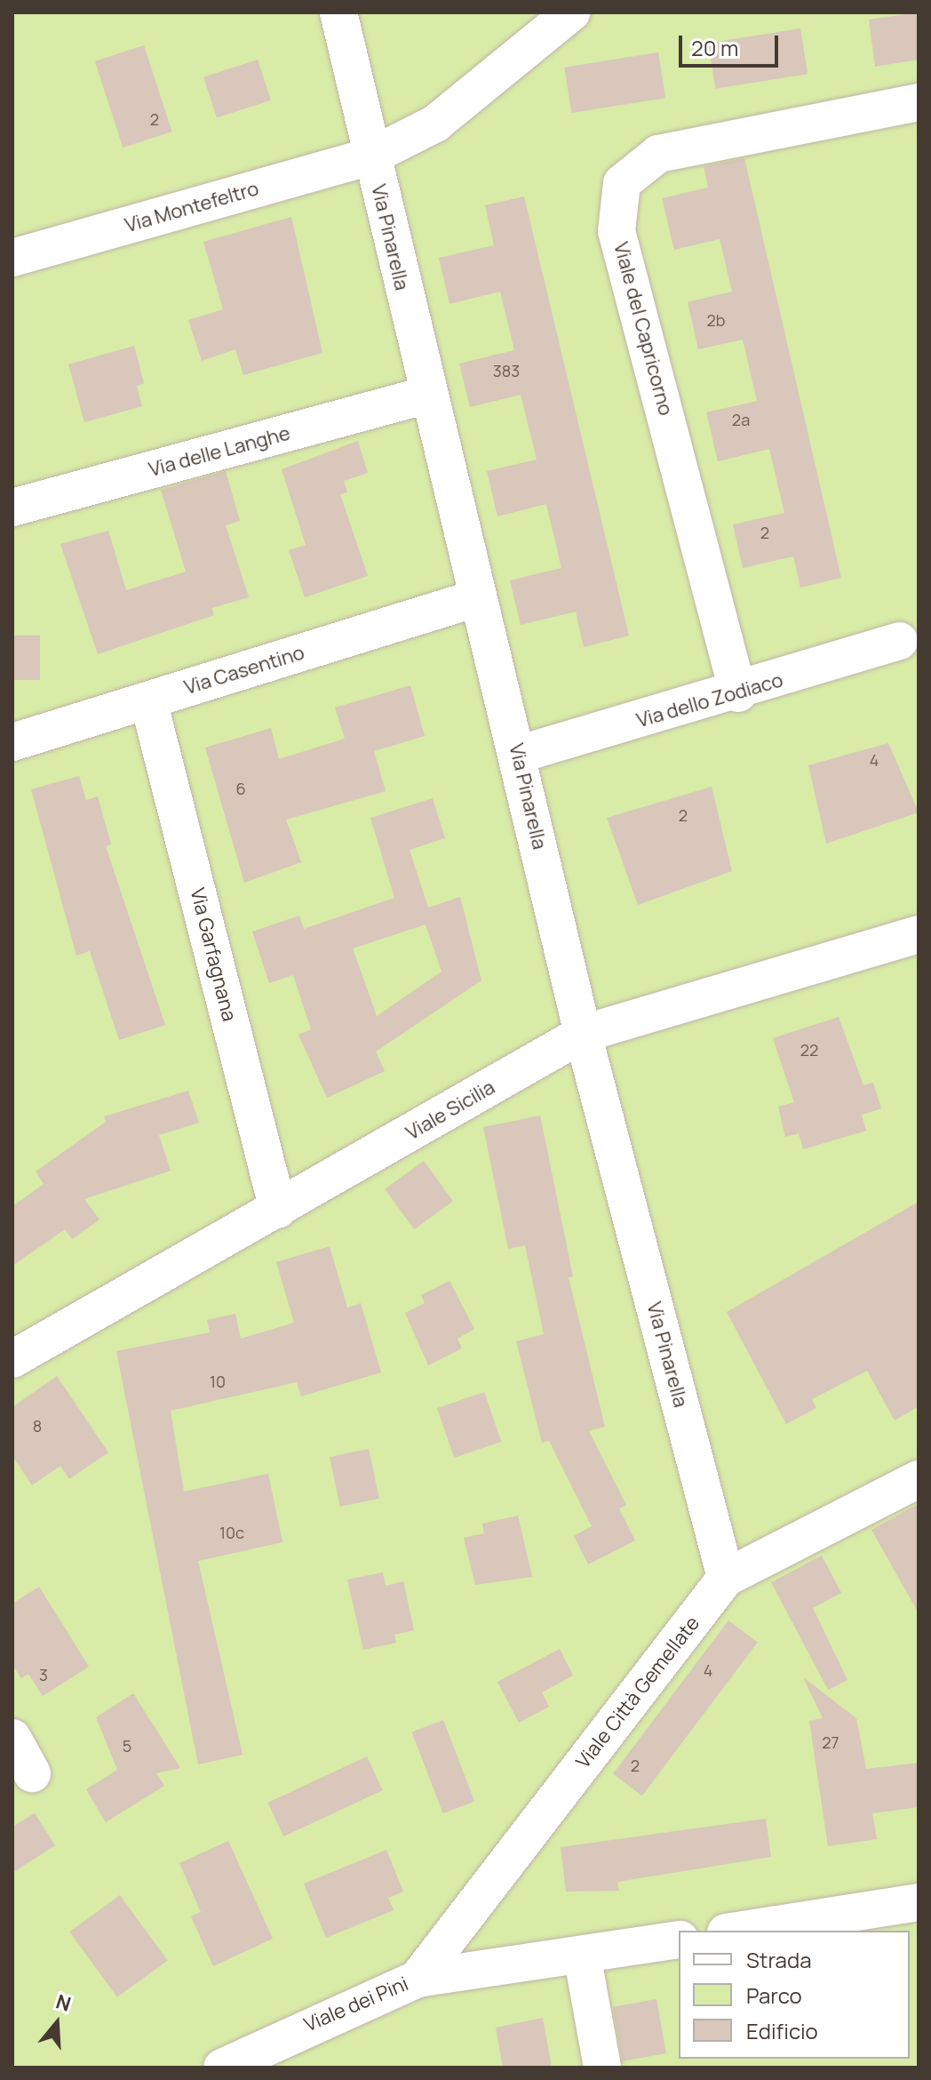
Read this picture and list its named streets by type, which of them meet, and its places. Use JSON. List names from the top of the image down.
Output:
{
  "streets": {
    "street": [
      "Via Montefeltro",
      "Via Pinarella",
      "Viale del Capricorno",
      "Via delle Langhe",
      "Via Casentino",
      "Via dello Zodiaco",
      "Via Garfagnana",
      "Viale Sicilia",
      "Viale Città Gemellate",
      "Viale dei Pini"
    ]
  },
  "crossings": [
    ["Via Montefeltro", "Via Pinarella"],
    ["Via Pinarella", "Via delle Langhe"],
    ["Via Pinarella", "Via Casentino"],
    ["Via Pinarella", "Via dello Zodiaco"],
    ["Via Pinarella", "Viale Sicilia"],
    ["Via Pinarella", "Viale Città Gemellate"],
    ["Viale del Capricorno", "Via dello Zodiaco"],
    ["Via Casentino", "Via Garfagnana"],
    ["Via Garfagnana", "Viale Sicilia"],
    ["Viale Città Gemellate", "Viale dei Pini"]
  ],
  "house_numbers": [
    "2",
    "2b",
    "383",
    "2a",
    "2",
    "4",
    "6",
    "2",
    "22",
    "10",
    "8",
    "10c",
    "4",
    "3",
    "27",
    "5",
    "2"
  ],
  "legend": ["Strada", "Parco", "Edificio"],
  "scale_bar": "20 m",
  "north": "top"
}
